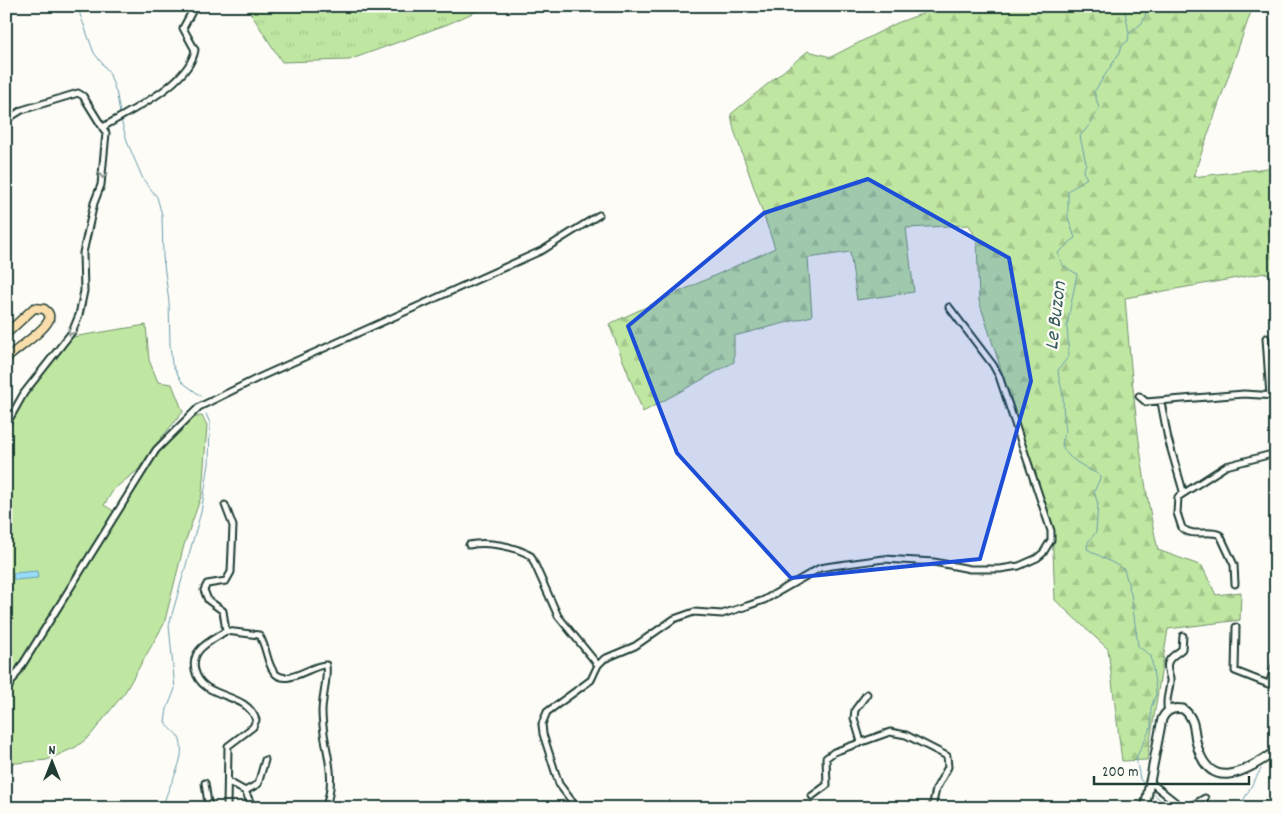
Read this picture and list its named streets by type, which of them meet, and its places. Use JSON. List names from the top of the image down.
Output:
{
  "water": ["Le Buzon"],
  "scale_bar": "200 m",
  "north": "top"
}
